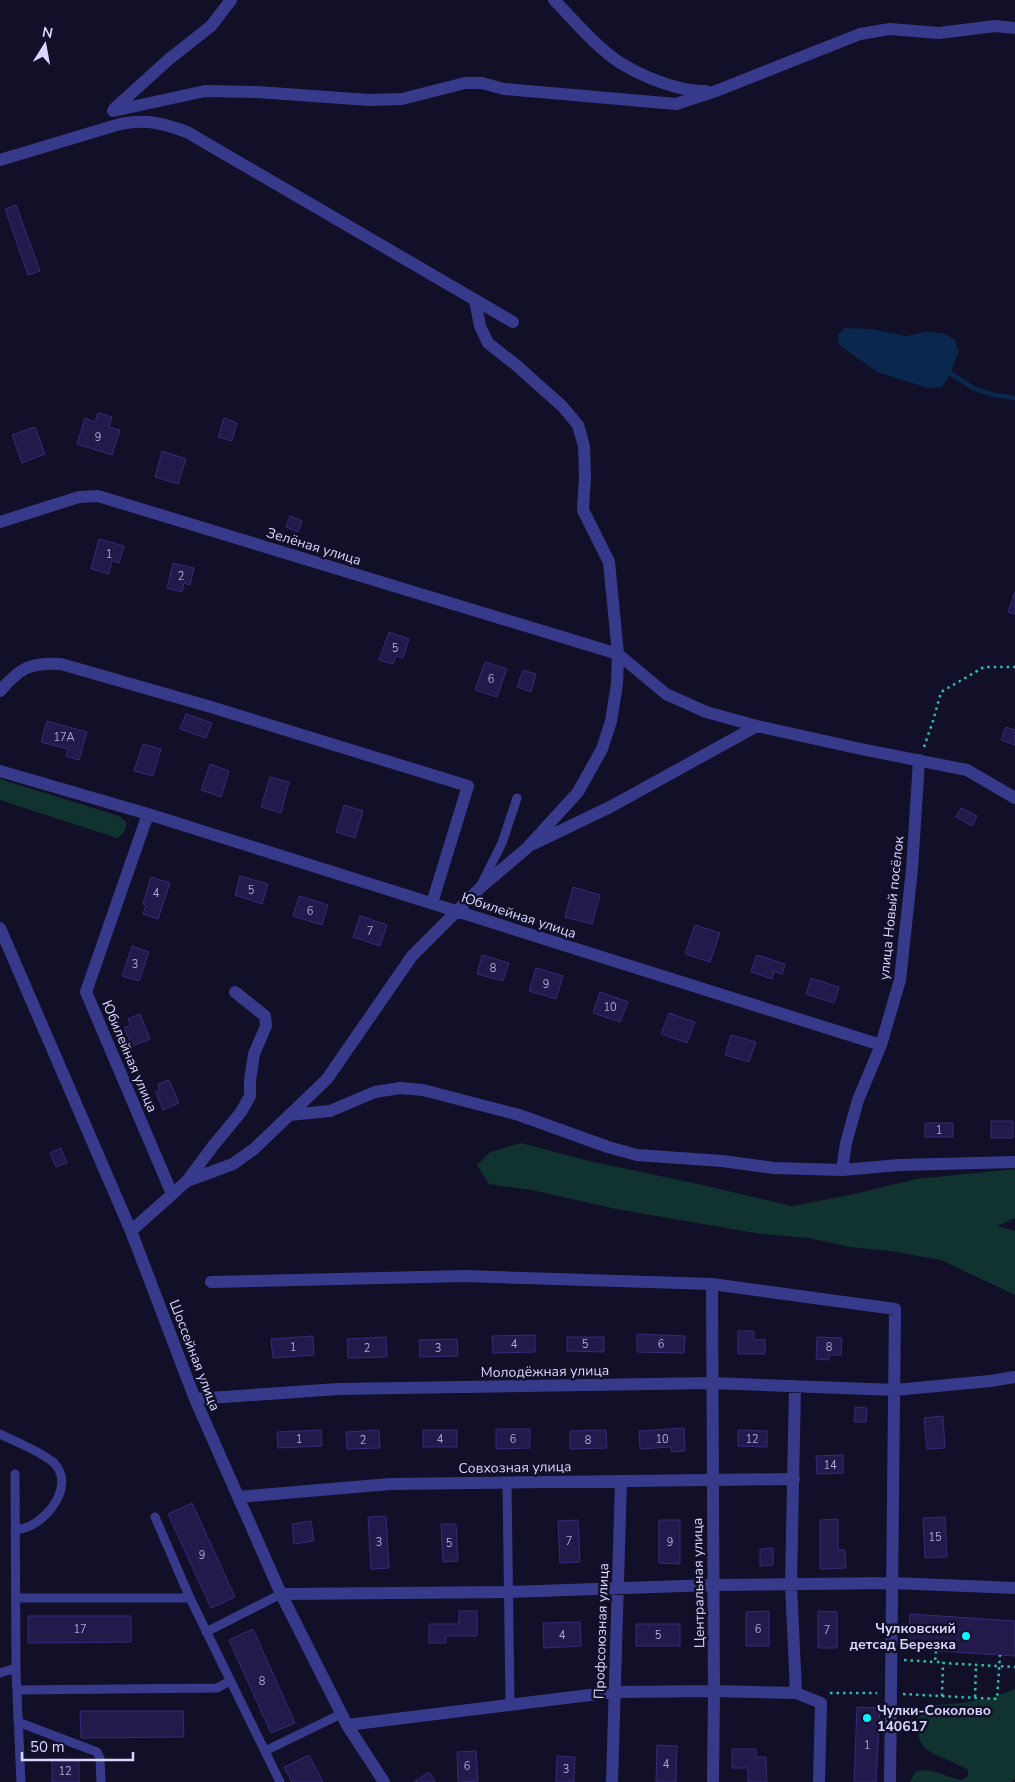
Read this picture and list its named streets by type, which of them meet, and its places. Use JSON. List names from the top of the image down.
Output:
{
  "streets": {
    "street": [
      "Зелёная улица",
      "улица Новый посёлок",
      "Юбилейная улица",
      "Шоссейная улица",
      "Молодёжная улица",
      "Совхозная улица",
      "Центральная улица",
      "Профсоюзная улица"
    ]
  },
  "crossings": [
    ["улица Новый посёлок", "Юбилейная улица"],
    ["Шоссейная улица", "Молодёжная улица"],
    ["Шоссейная улица", "Совхозная улица"],
    ["Молодёжная улица", "Центральная улица"],
    ["Совхозная улица", "Центральная улица"],
    ["Совхозная улица", "Профсоюзная улица"]
  ],
  "places": ["Чулковский детсад Березка", "Чулки-Соколово 140617"],
  "house_numbers": [
    "9",
    "1",
    "2",
    "5",
    "6",
    "17А",
    "5",
    "4",
    "6",
    "7",
    "3",
    "8",
    "9",
    "10",
    "1",
    "4",
    "5",
    "6",
    "1",
    "8",
    "2",
    "3",
    "1",
    "4",
    "6",
    "10",
    "12",
    "2",
    "8",
    "14",
    "15",
    "7",
    "3",
    "9",
    "5",
    "9",
    "17",
    "6",
    "7",
    "4",
    "5",
    "8",
    "1",
    "4",
    "6",
    "3",
    "12"
  ],
  "scale_bar": "50 m",
  "north": "top"
}
